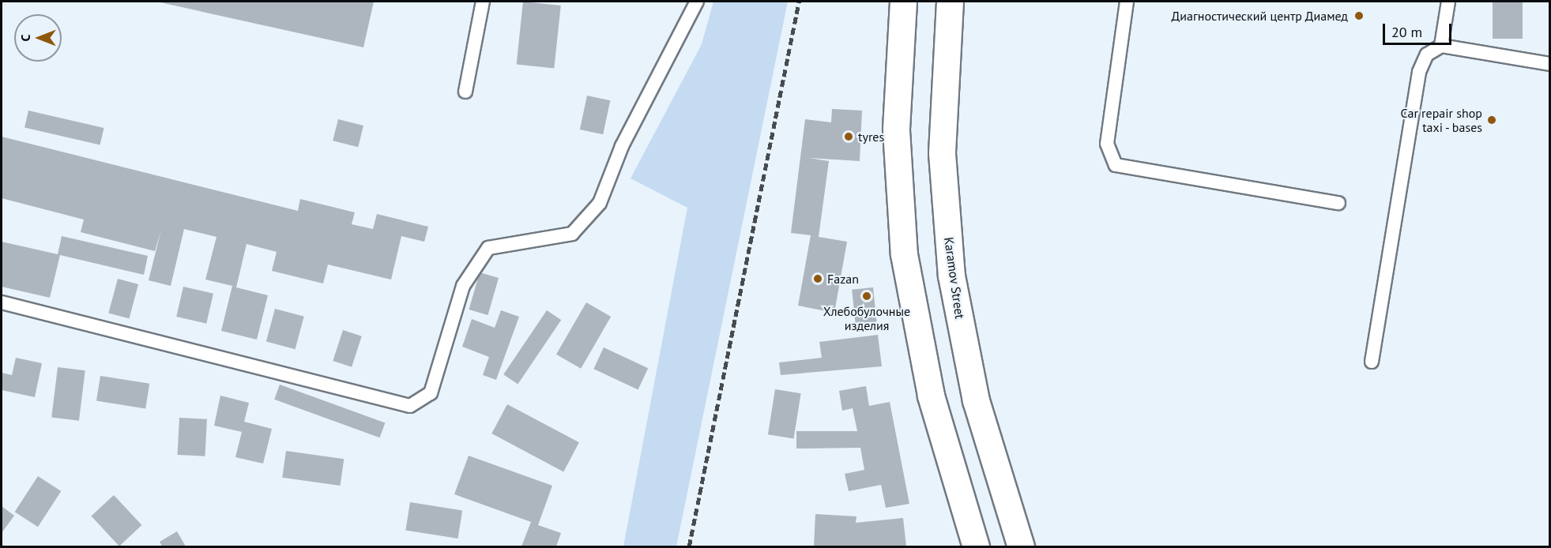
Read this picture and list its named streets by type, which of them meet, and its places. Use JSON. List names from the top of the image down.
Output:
{
  "streets": {
    "main road": ["Karamov Street"]
  },
  "places": [
    "Диагностический центр Диамед",
    "Car repair shop taxi - bases",
    "tyres",
    "Fazan",
    "Хлебобулочные изделия"
  ],
  "scale_bar": "20 m",
  "north": "left"
}
